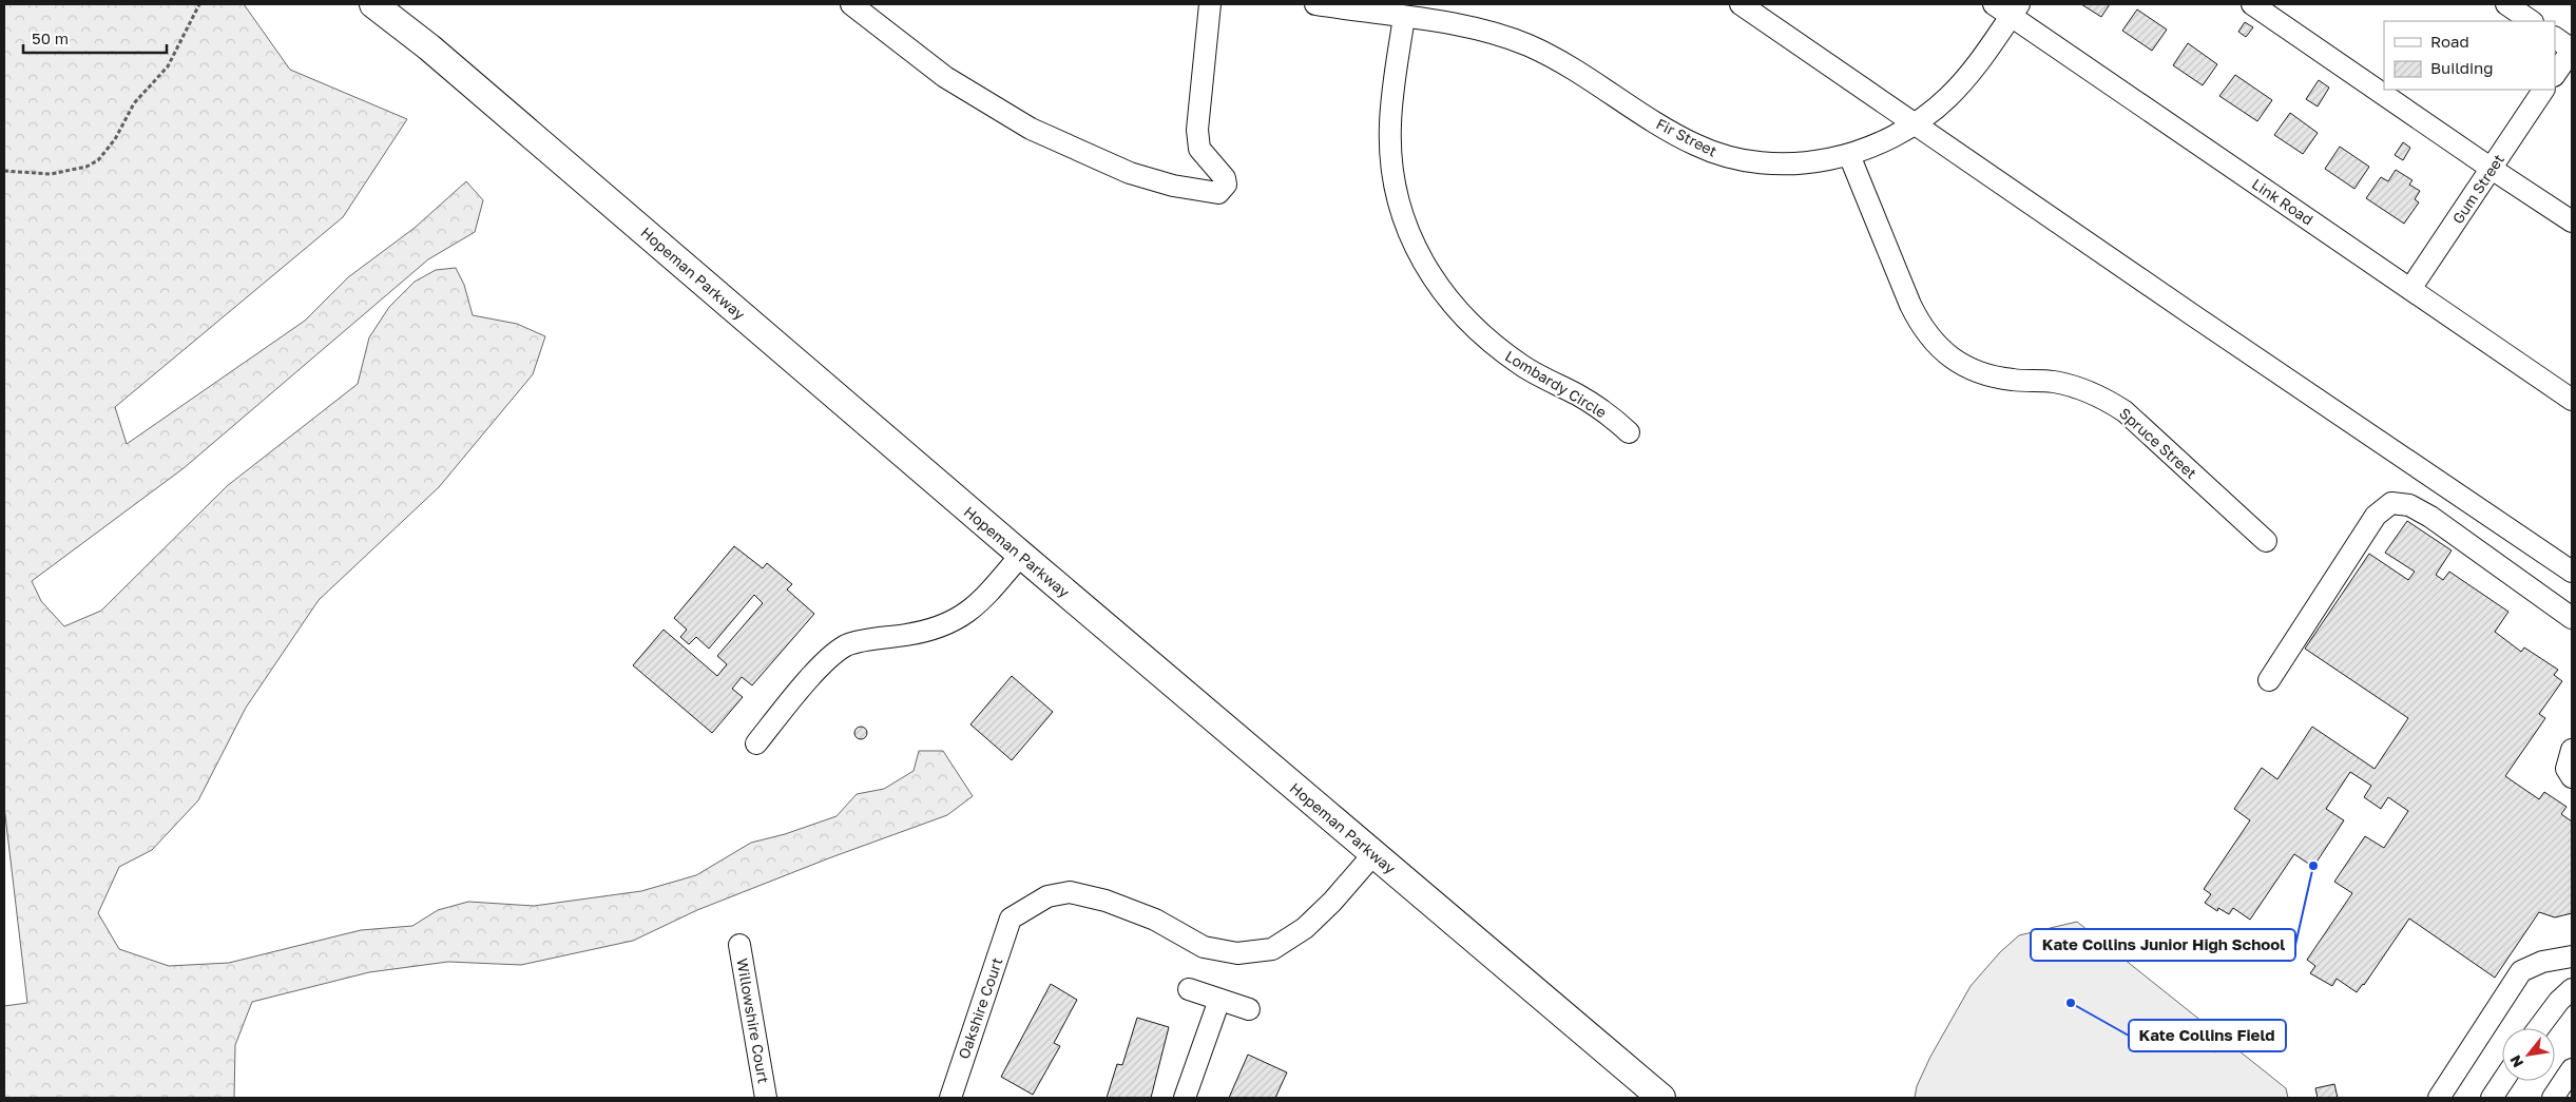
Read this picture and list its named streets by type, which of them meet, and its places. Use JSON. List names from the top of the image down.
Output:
{
  "streets": {
    "main road": ["Hopeman Parkway"],
    "street": [
      "Fir Street",
      "Gum Street",
      "Link Road",
      "Lombardy Circle",
      "Spruce Street",
      "Oakshire Court",
      "Willowshire Court"
    ]
  },
  "crossings": [
    ["Fir Street", "Link Road"],
    ["Fir Street", "Lombardy Circle"],
    ["Fir Street", "Spruce Street"],
    ["Gum Street", "Link Road"],
    ["Hopeman Parkway", "Oakshire Court"]
  ],
  "places": ["Kate Collins Junior High School", "Kate Collins Field"],
  "legend": ["Road", "Building"],
  "scale_bar": "50 m",
  "north": "bottom left"
}
